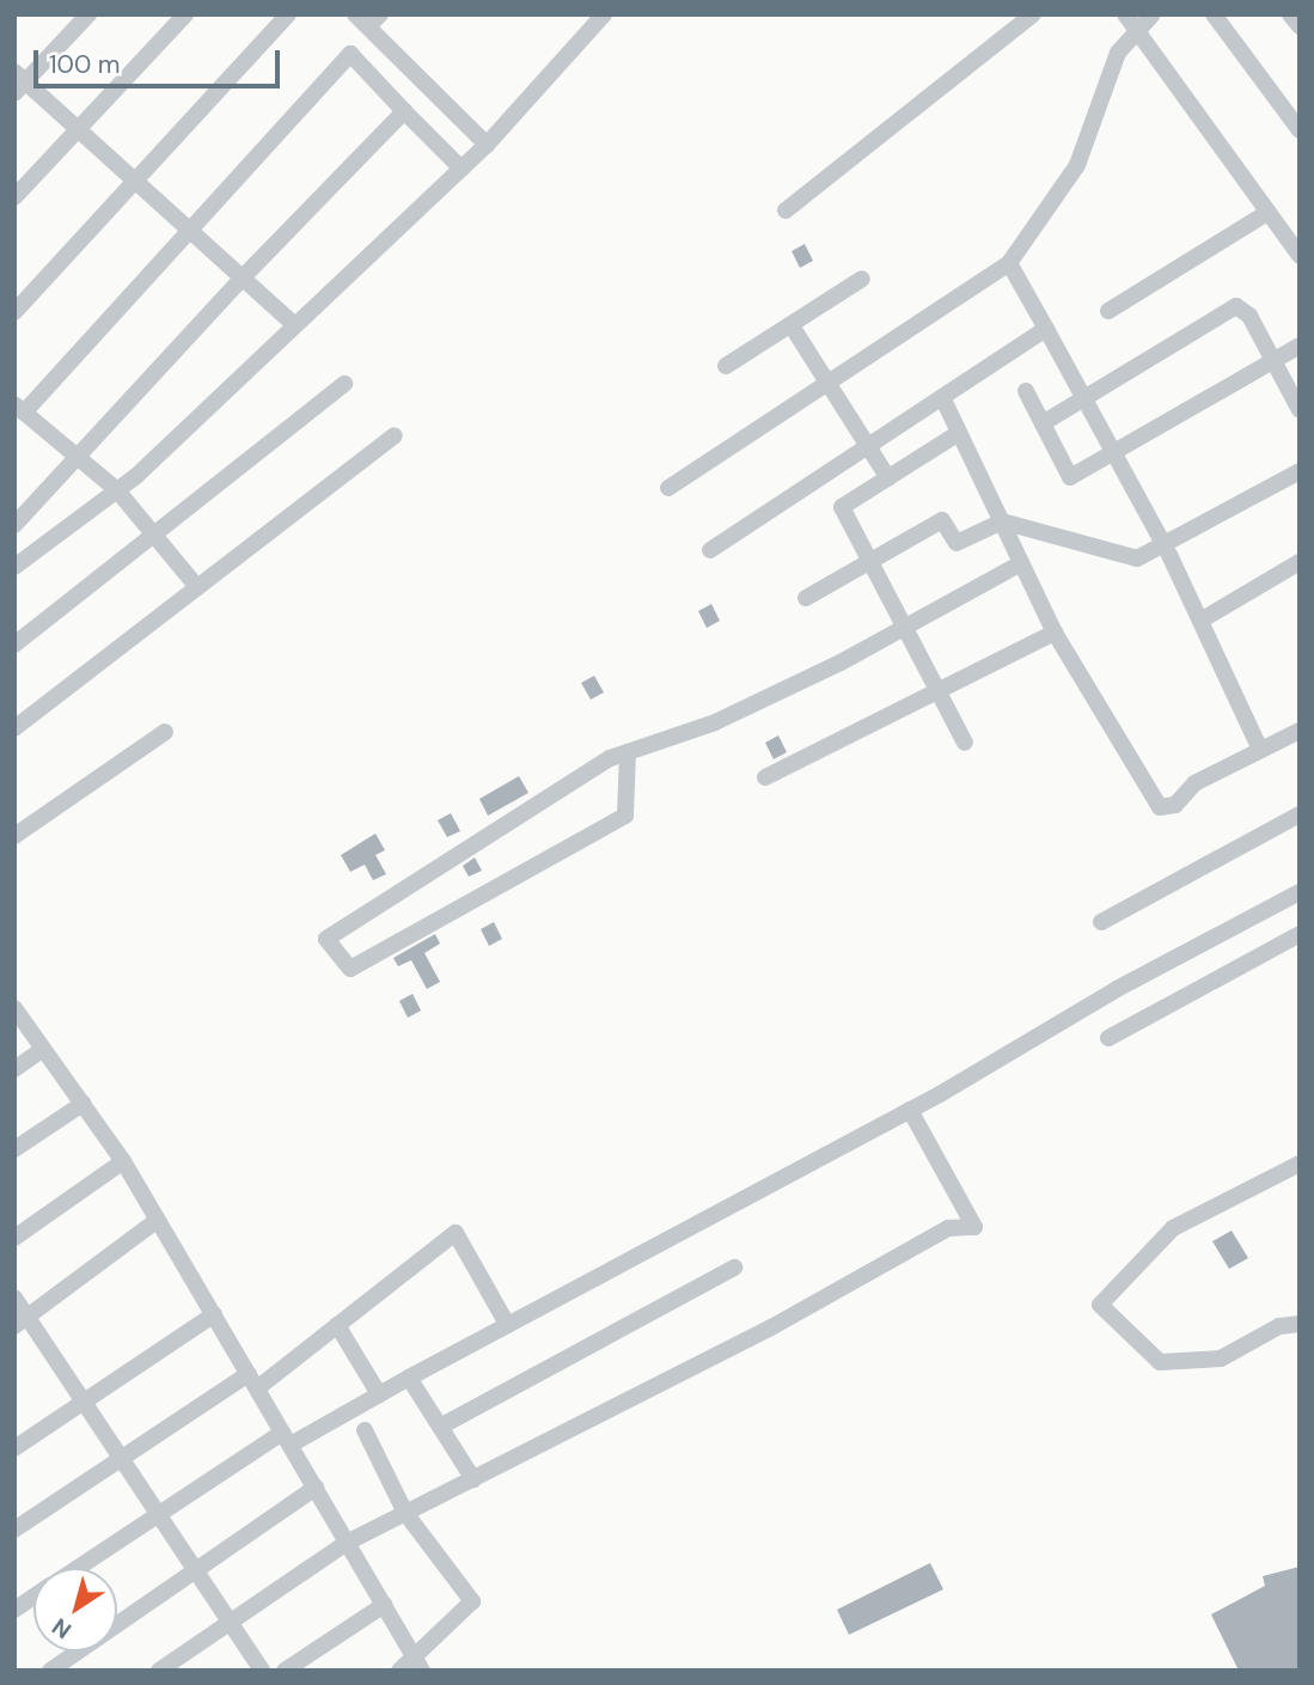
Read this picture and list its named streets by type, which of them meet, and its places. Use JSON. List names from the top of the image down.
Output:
{
  "scale_bar": "100 m",
  "north": "bottom left"
}
